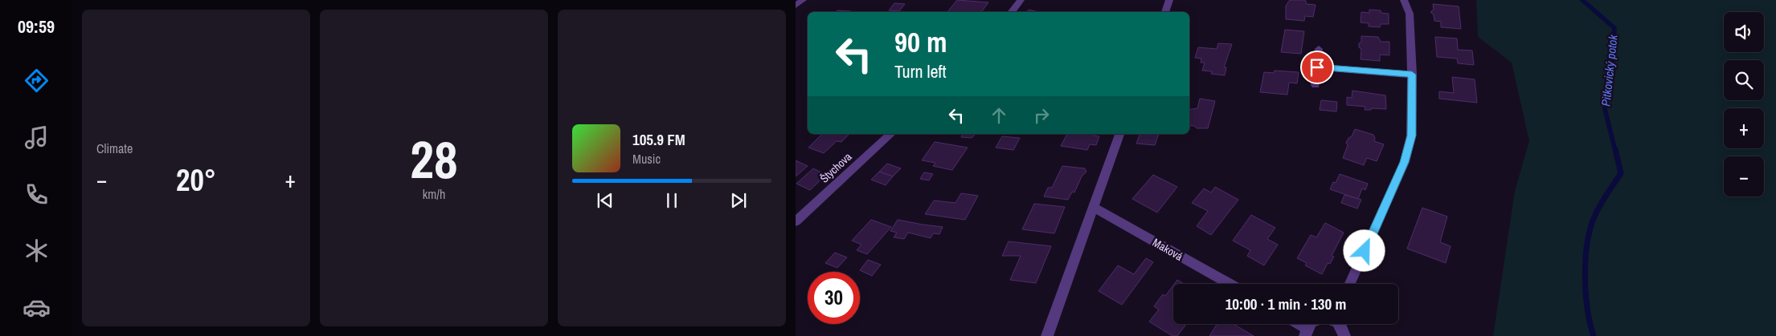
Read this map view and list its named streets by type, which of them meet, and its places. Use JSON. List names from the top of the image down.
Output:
{
  "streets": {
    "street": ["Štychova", "Maková"]
  },
  "water": ["Pitkovický potok"],
  "page": {
    "tabs": "09:59",
    "tile": [
      "Climate",
      ["28", "km/h"]
    ],
    "map_buttons": ["+", "−"],
    "turn": ["90 m", "Turn left"],
    "song": ["105.9 FM", "Music"],
    "heat": ["−", "20°", "+"],
    "limit": "30",
    "trip": "10:00 · 1 min · 130 m"
  }
}
